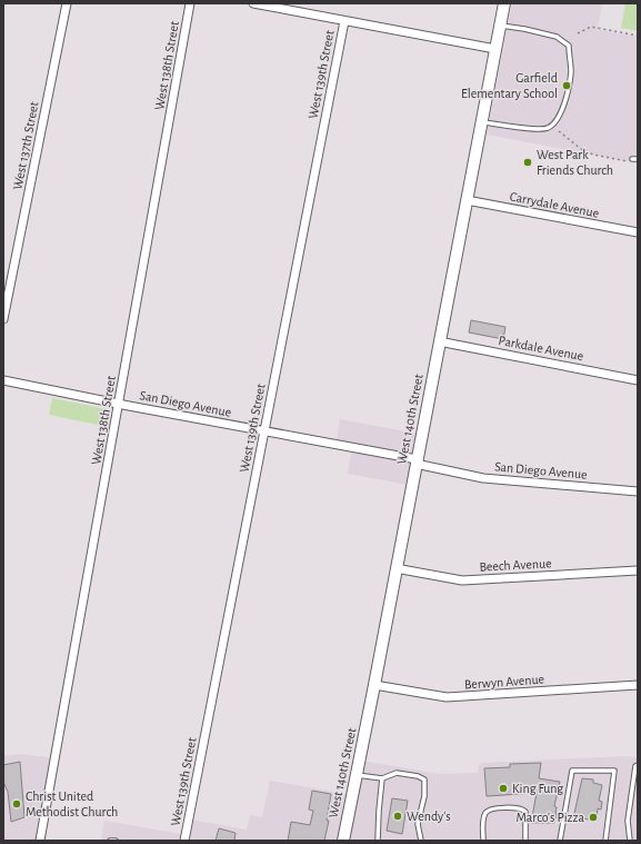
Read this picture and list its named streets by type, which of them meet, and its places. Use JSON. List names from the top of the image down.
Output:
{
  "streets": {
    "street": [
      "West 138th Street",
      "West 139th Street",
      "West 137th Street",
      "Carrydale Avenue",
      "Parkdale Avenue",
      "San Diego Avenue",
      "West 140th Street",
      "Beech Avenue",
      "Berwyn Avenue"
    ]
  },
  "crossings": [
    ["West 138th Street", "San Diego Avenue"],
    ["West 139th Street", "San Diego Avenue"],
    ["Carrydale Avenue", "West 140th Street"],
    ["Parkdale Avenue", "West 140th Street"],
    ["San Diego Avenue", "West 140th Street"],
    ["West 140th Street", "Beech Avenue"],
    ["West 140th Street", "Berwyn Avenue"]
  ],
  "places": [
    "Garfield Elementary School",
    "West Park Friends Church",
    "King Fung",
    "Christ United Methodist Church",
    "Wendy's",
    "Marco's Pizza"
  ]
}
